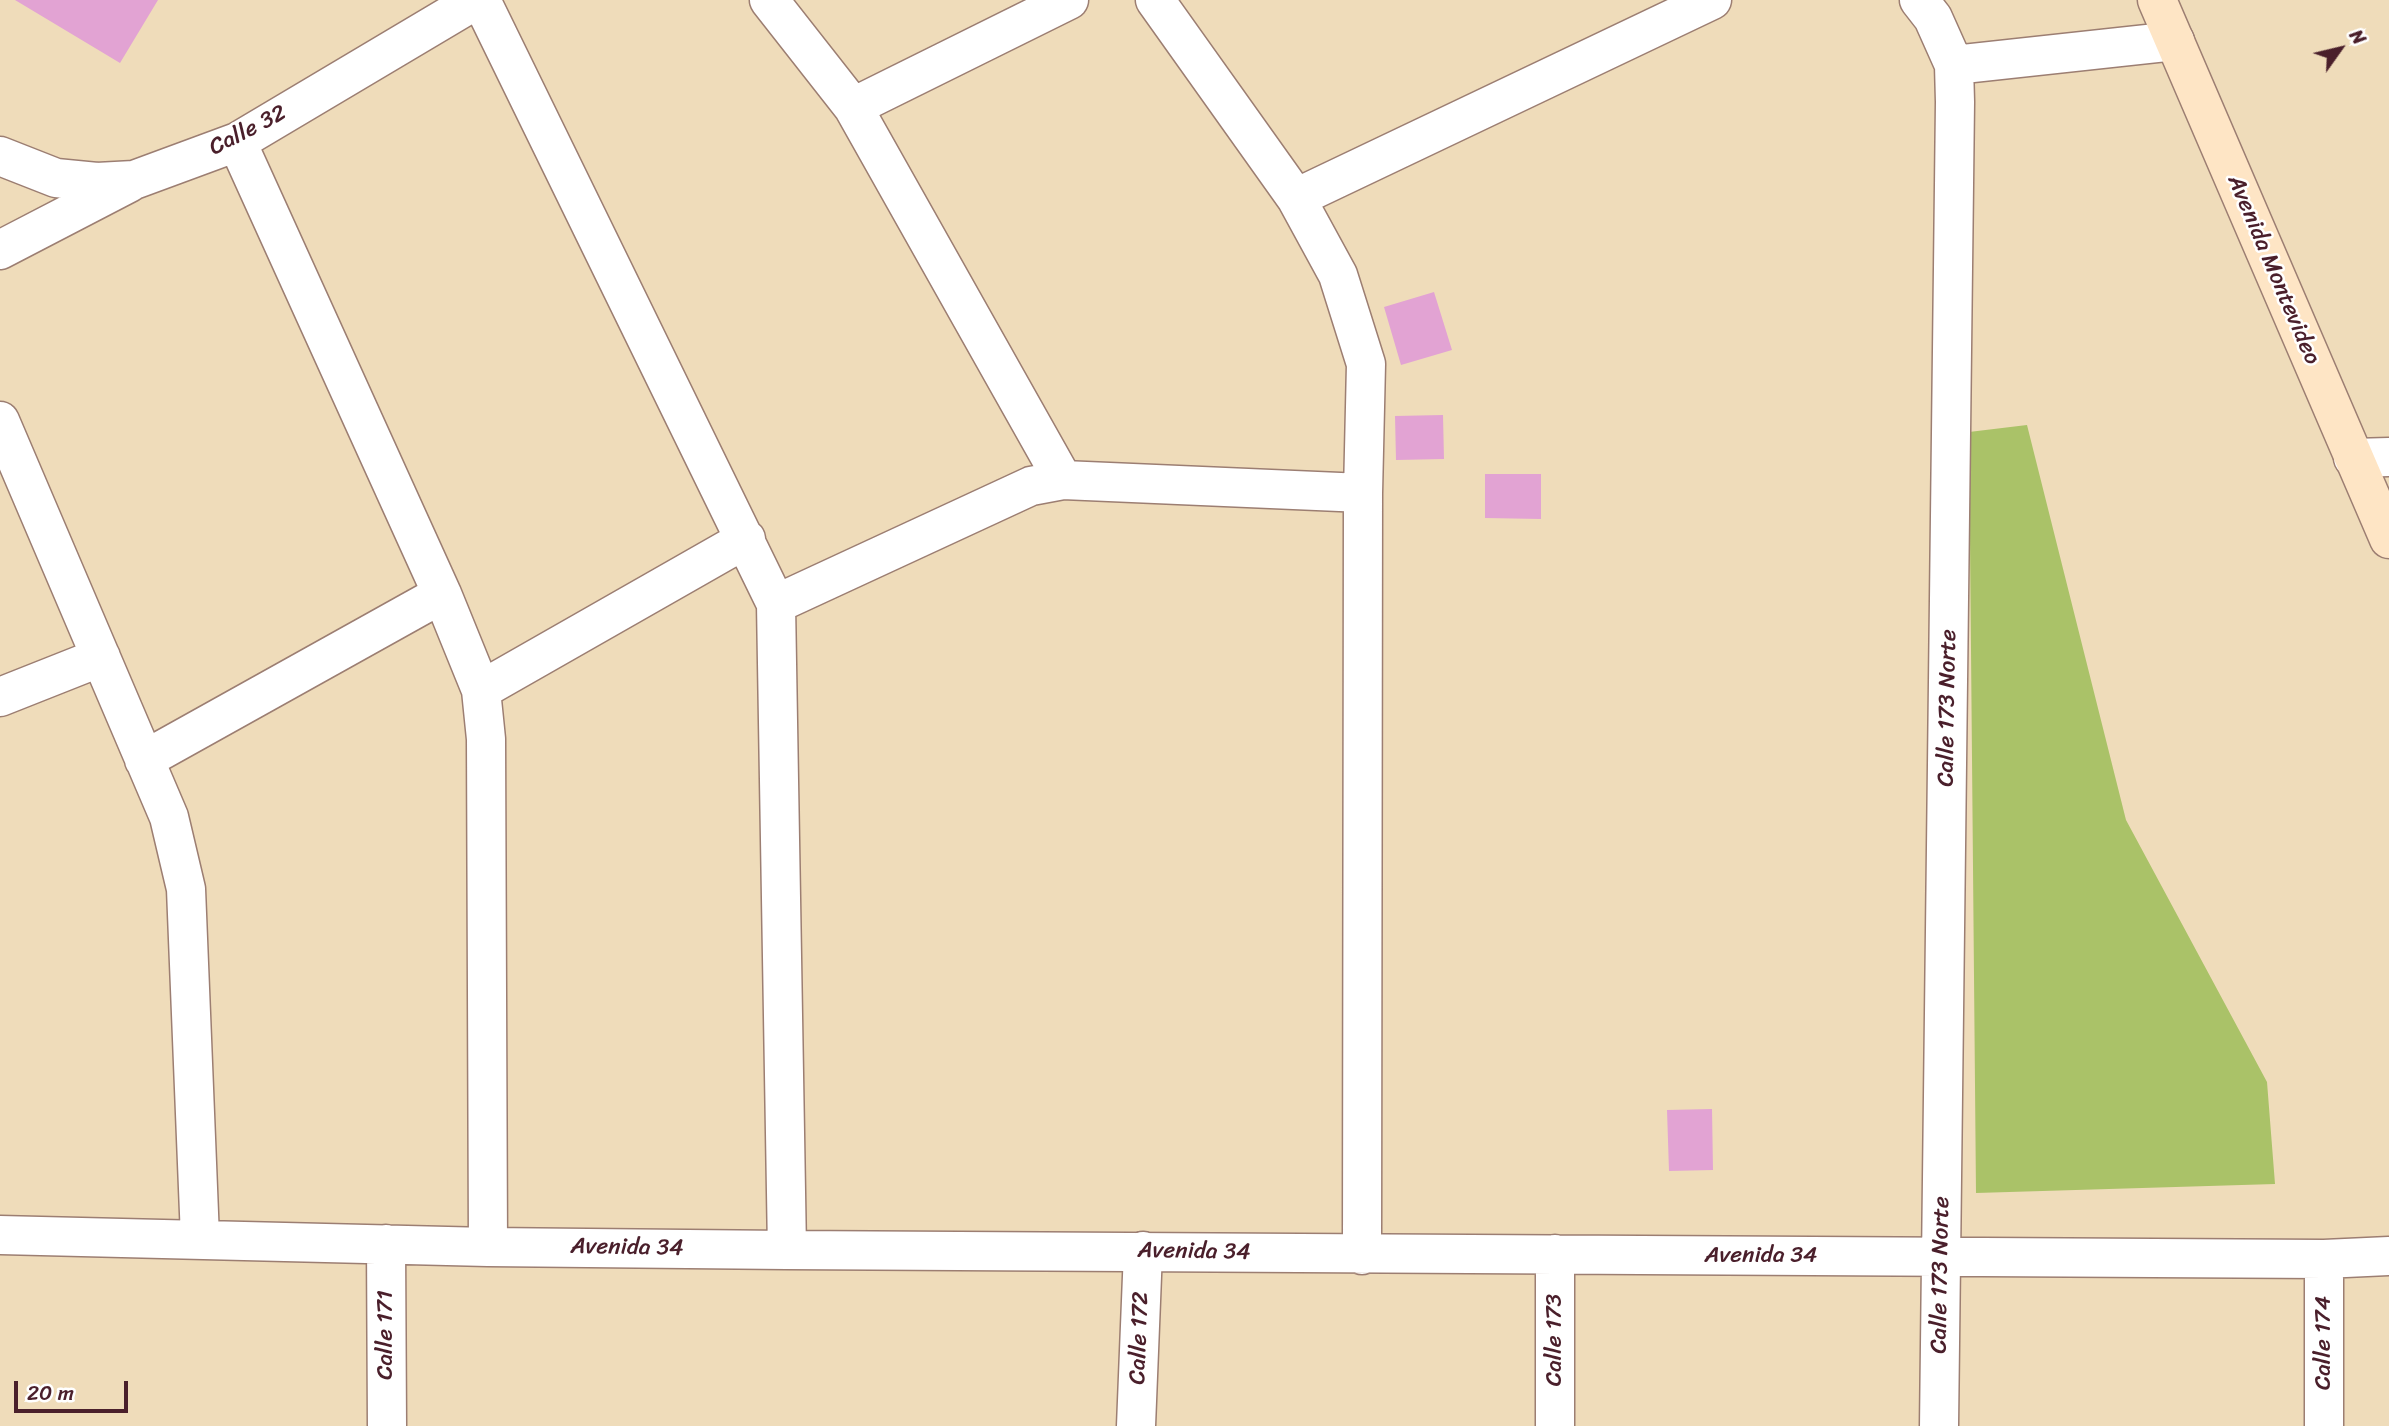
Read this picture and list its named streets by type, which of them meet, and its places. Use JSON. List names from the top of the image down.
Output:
{
  "streets": {
    "main road": ["Avenida Montevideo"],
    "street": [
      "Calle 32",
      "Calle 173 Norte",
      "Avenida 34",
      "Calle 171",
      "Calle 172",
      "Calle 173",
      "Calle 174"
    ]
  },
  "crossings": [
    ["Calle 173 Norte", "Avenida 34"],
    ["Avenida 34", "Calle 171"],
    ["Avenida 34", "Calle 172"],
    ["Avenida 34", "Calle 173"],
    ["Avenida 34", "Calle 174"]
  ],
  "scale_bar": "20 m",
  "north": "top right"
}
